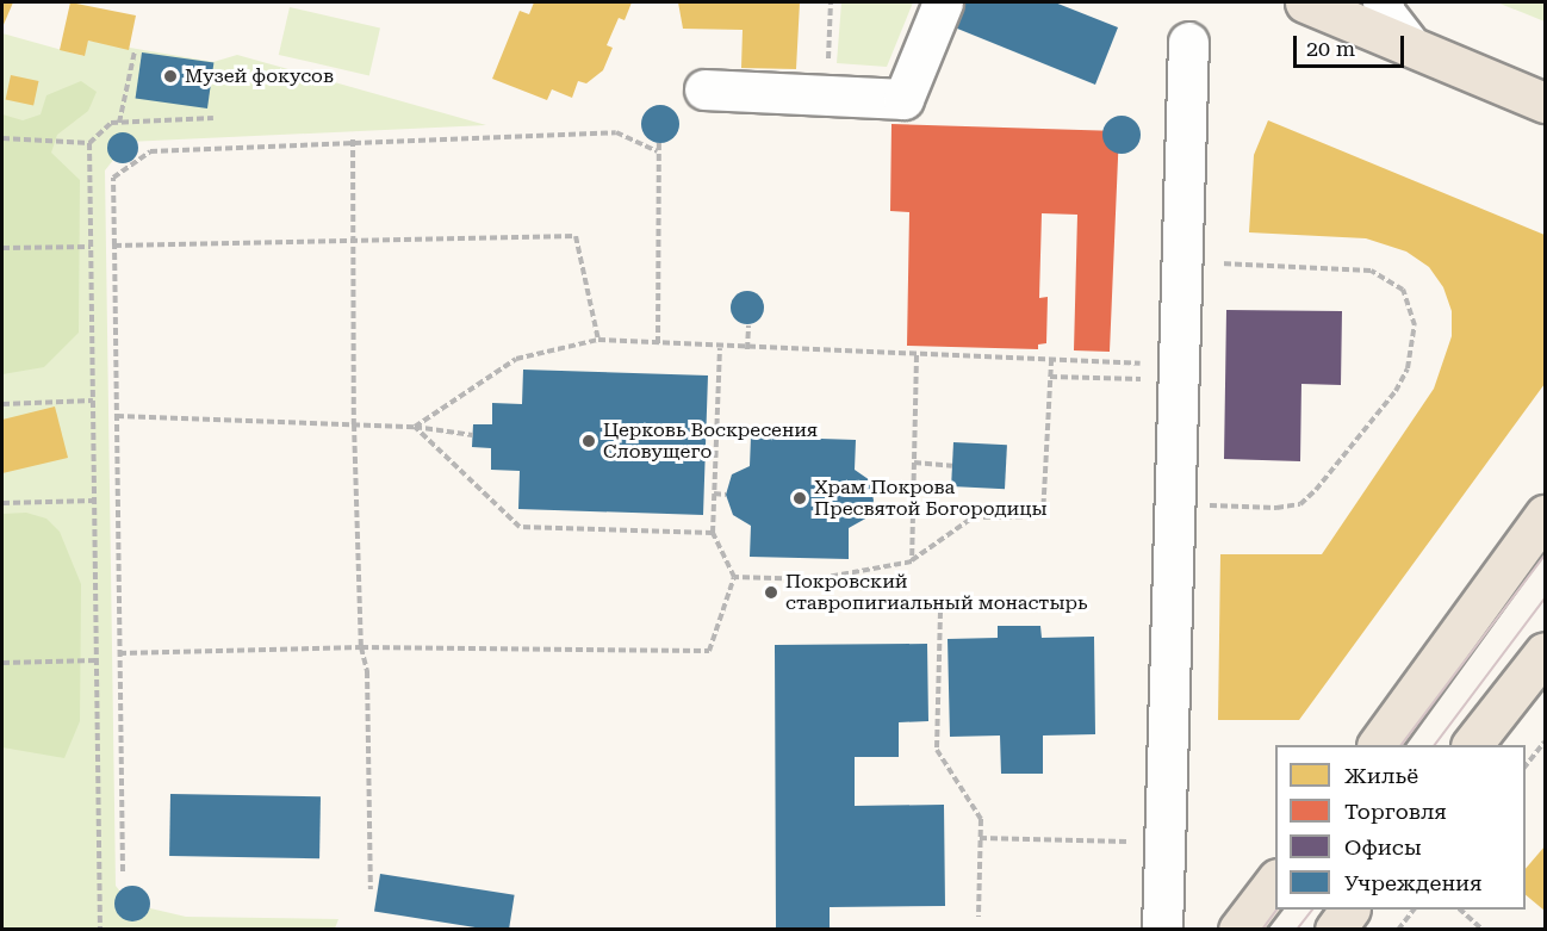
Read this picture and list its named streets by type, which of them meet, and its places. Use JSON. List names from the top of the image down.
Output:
{
  "places": [
    "Музей фокусов",
    "Церковь Воскресения Словущего",
    "Храм Покрова Пресвятой Богородицы",
    "Покровский ставропигиальный монастырь"
  ],
  "legend": [
    "Жильё",
    "Торговля",
    "Офисы",
    "Учреждения"
  ],
  "scale_bar": "20 m"
}
